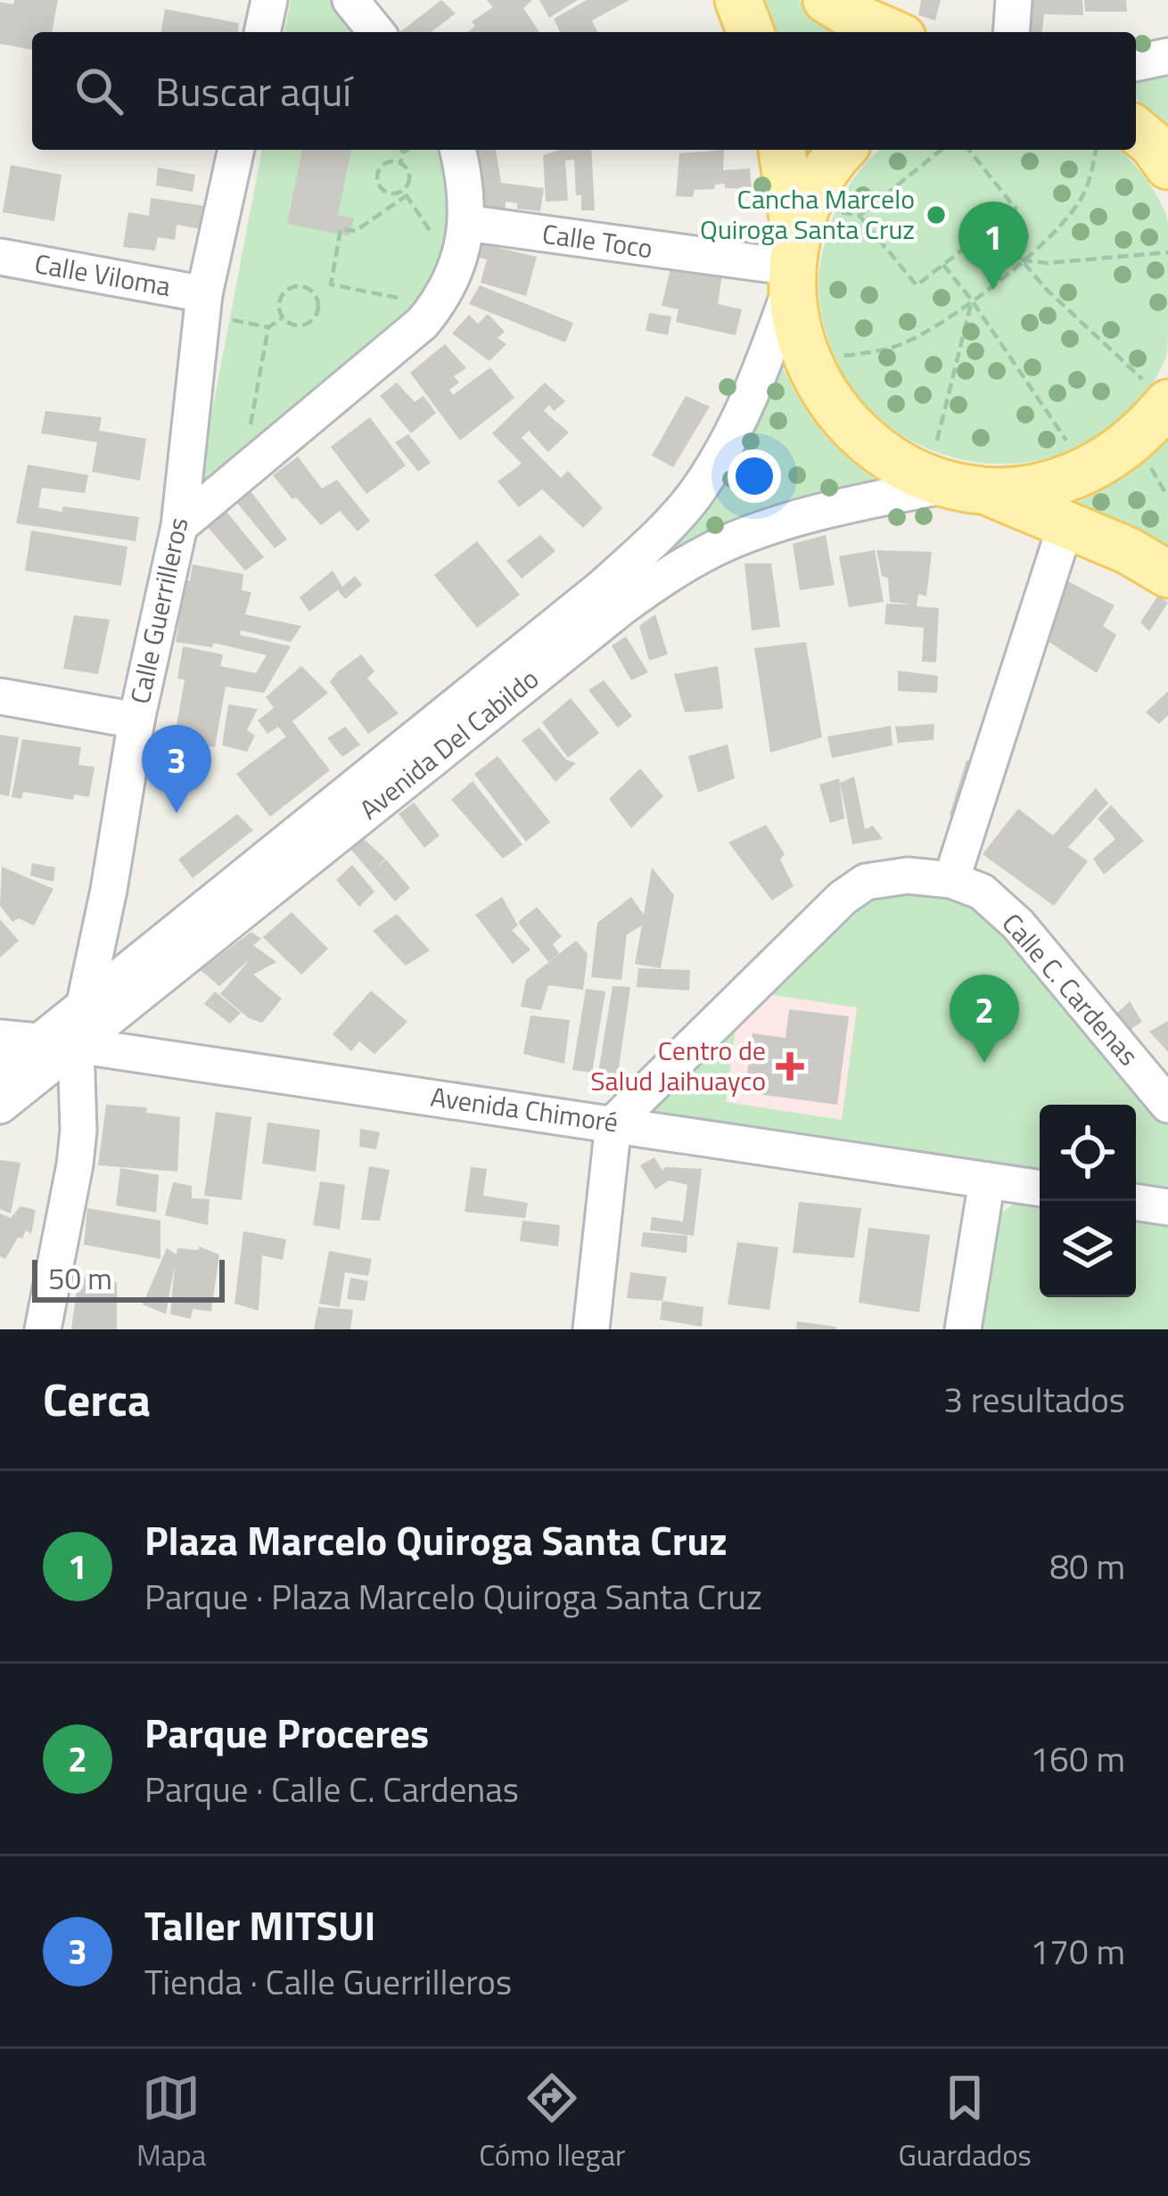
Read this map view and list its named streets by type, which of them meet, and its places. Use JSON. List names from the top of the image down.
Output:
{
  "streets": {
    "street": [
      "Calle Toco",
      "Calle Viloma",
      "Calle Guerrilleros",
      "Avenida Del Cabildo",
      "Calle C. Cardenas",
      "Avenida Chimoré"
    ]
  },
  "crossings": [
    ["Calle Toco", "Avenida Del Cabildo"],
    ["Calle Viloma", "Calle Guerrilleros"],
    ["Calle Guerrilleros", "Avenida Del Cabildo"],
    ["Calle Guerrilleros", "Avenida Chimoré"],
    ["Avenida Del Cabildo", "Avenida Chimoré"],
    ["Calle C. Cardenas", "Avenida Chimoré"]
  ],
  "places": {
    "other": ["Cancha Marcelo Quiroga Santa Cruz"],
    "health": ["Centro de Salud Jaihuayco"]
  },
  "scale_bar": "50 m",
  "page": {
    "search": "Buscar aquí",
    "pins": ["1", "3", "2"],
    "scale": "50 m",
    "heading": ["Cerca", "3 resultados"],
    "list": [
      {
        "mark": "1",
        "name": "Plaza Marcelo Quiroga Santa Cruz",
        "note": "Parque · Plaza Marcelo Quiroga Santa Cruz",
        "value": "80 m"
      },
      {
        "mark": "2",
        "name": "Parque Proceres",
        "note": "Parque · Calle C. Cardenas",
        "value": "160 m"
      },
      {
        "mark": "3",
        "name": "Taller MITSUI",
        "note": "Tienda · Calle Guerrilleros",
        "value": "170 m"
      }
    ],
    "nav": ["Mapa", "Cómo llegar", "Guardados"]
  }
}
